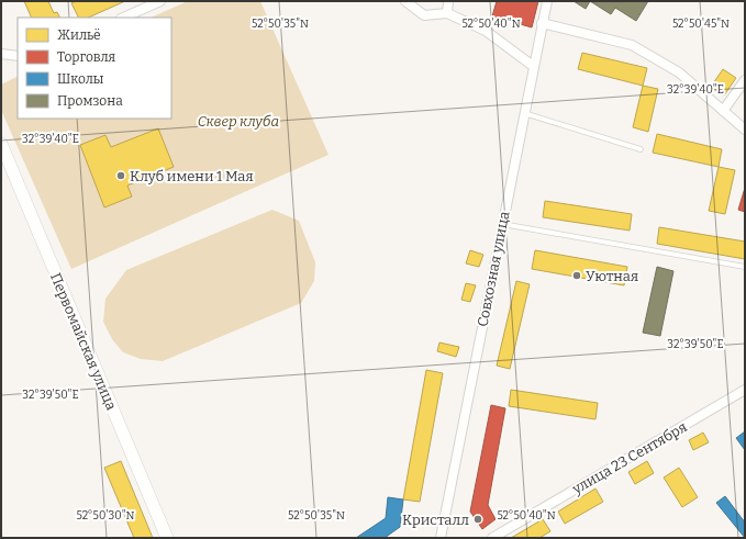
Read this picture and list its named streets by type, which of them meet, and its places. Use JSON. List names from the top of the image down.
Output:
{
  "streets": {
    "street": ["Совхозная улица", "Первомайская улица", "улица 23 Сентября"]
  },
  "parks": ["Сквер клуба"],
  "places": ["Клуб имени 1 Мая", "Уютная", "Кристалл"],
  "legend": [
    "Жильё",
    "Торговля",
    "Школы",
    "Промзона"
  ],
  "coordinates": [
    "52°50'35\"N",
    "52°50'40\"N",
    "52°50'45\"N",
    "32°39'40\"E",
    "32°39'50\"E",
    "52°50'30\"N"
  ]
}
